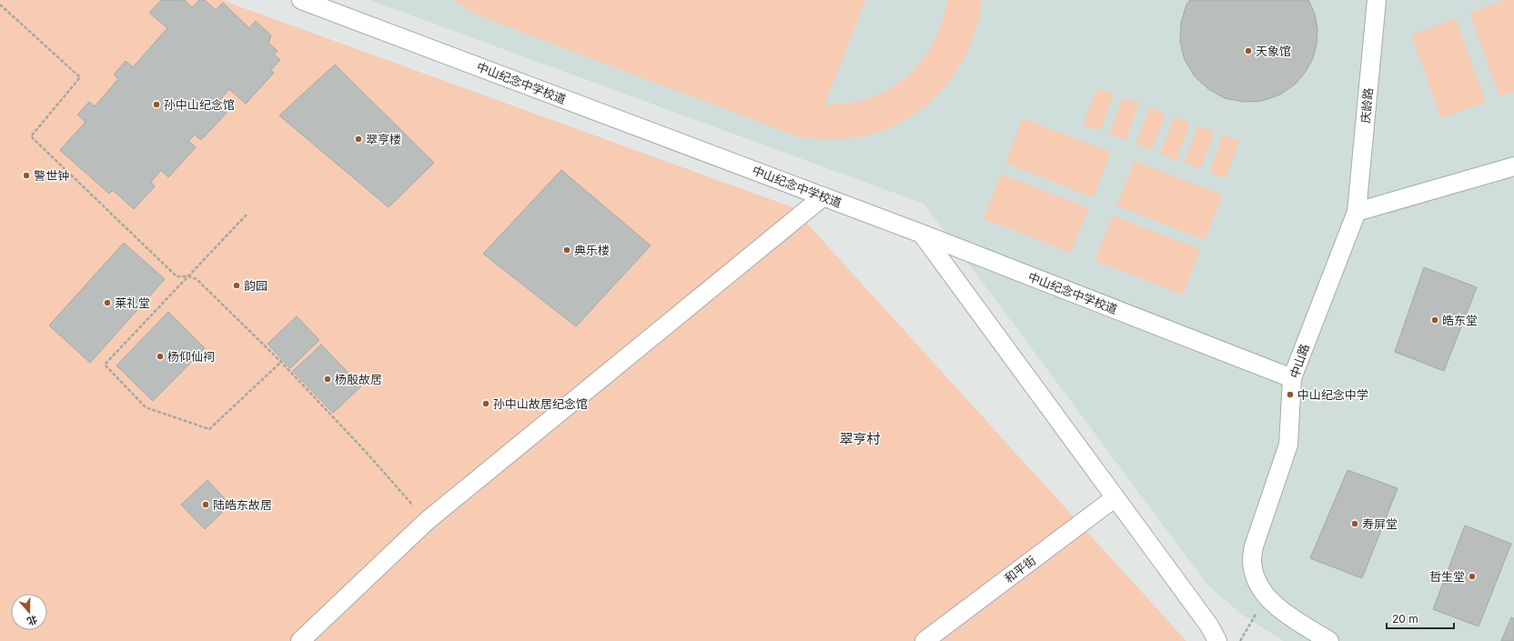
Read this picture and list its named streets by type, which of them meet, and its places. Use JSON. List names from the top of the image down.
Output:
{
  "streets": {
    "street": [
      "中山纪念中学校道",
      "庆龄路",
      "中山路",
      "和平街"
    ]
  },
  "crossings": [
    ["中山纪念中学校道", "中山路"],
    ["庆龄路", "中山路"]
  ],
  "districts": ["翠亨村"],
  "places": [
    "天象馆",
    "孙中山纪念馆",
    "翠亨楼",
    "警世钟",
    "典乐楼",
    "韵园",
    "莱礼堂",
    "皓东堂",
    "杨仰仙祠",
    "杨殷故居",
    "中山纪念中学",
    "孙中山故居纪念馆",
    "陆皓东故居",
    "寿屏堂",
    "哲生堂"
  ],
  "scale_bar": "20 m",
  "north": "bottom"
}
